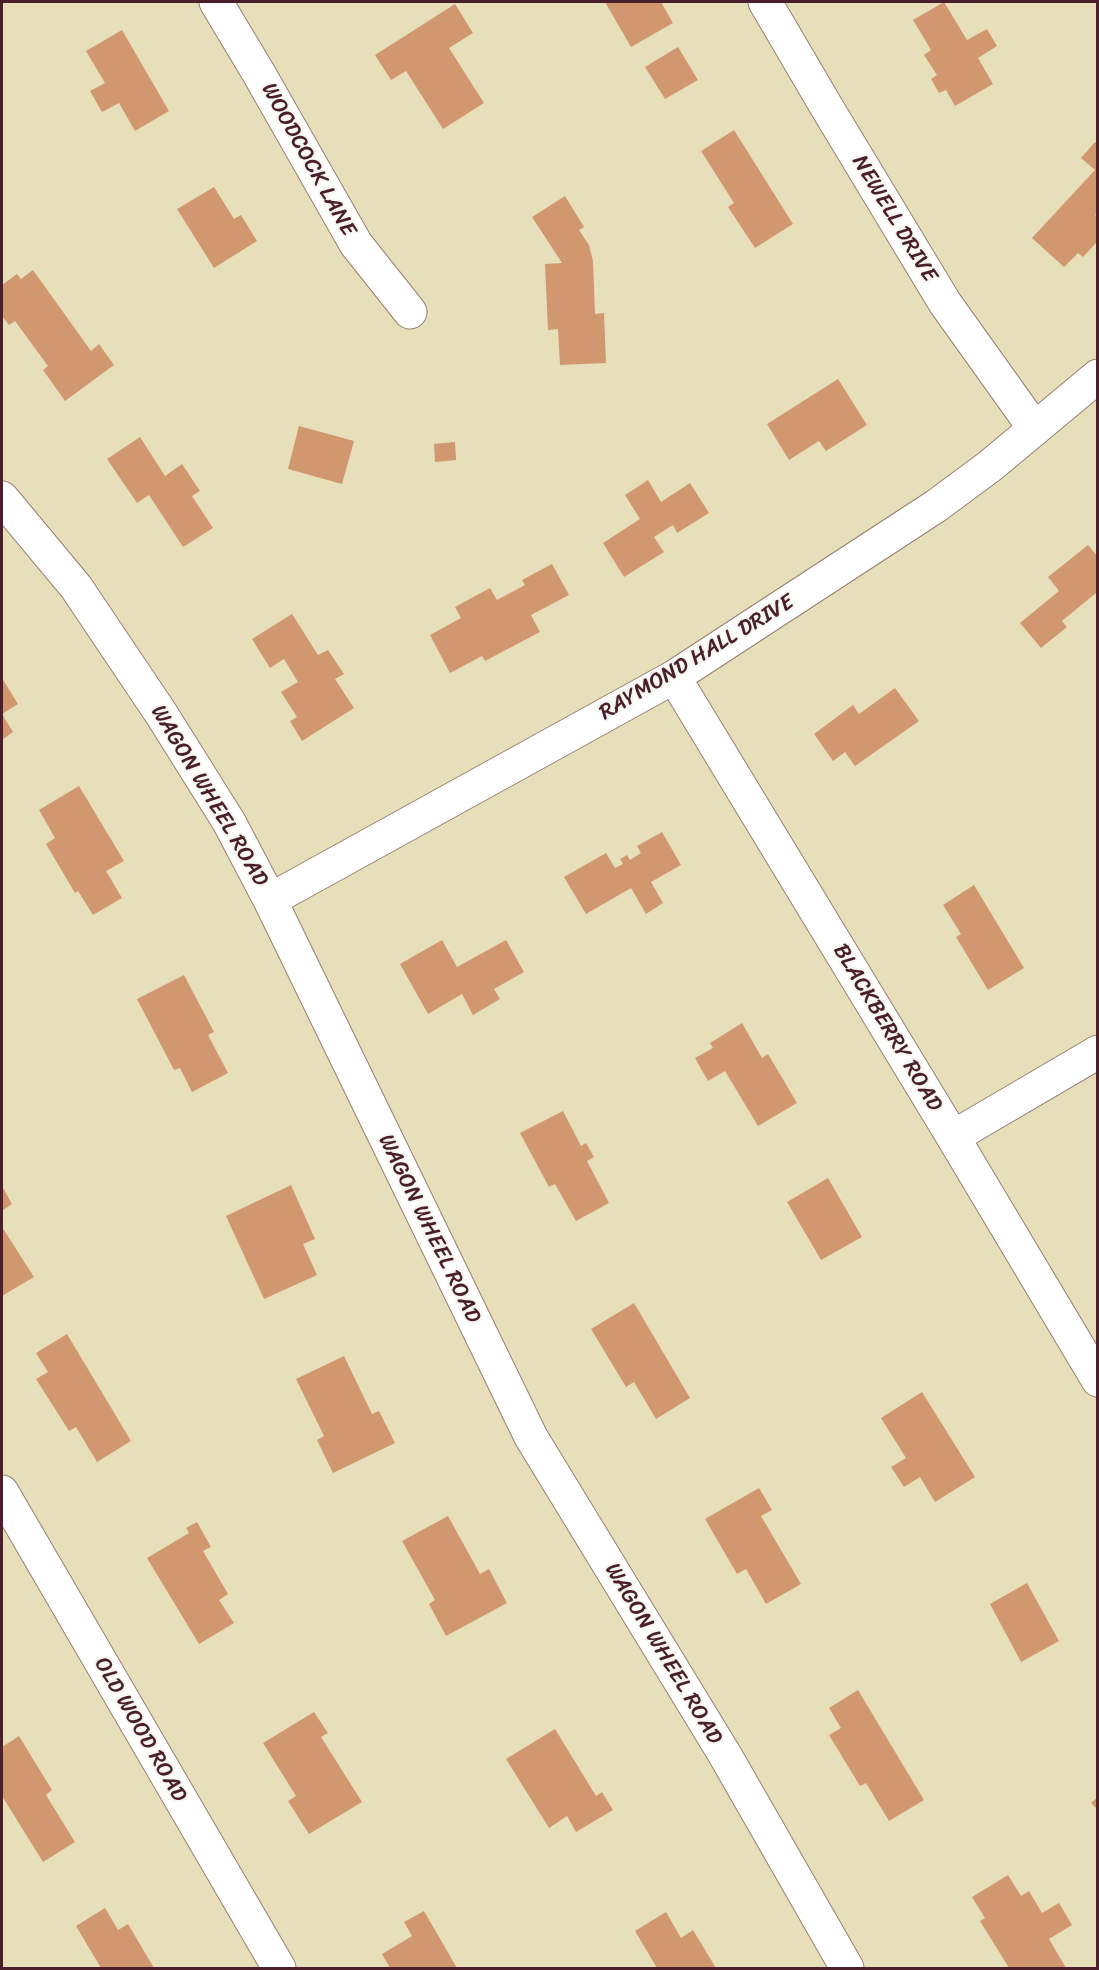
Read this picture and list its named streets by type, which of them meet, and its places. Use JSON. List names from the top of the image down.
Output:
{
  "streets": {
    "street": [
      "WOODCOCK LANE",
      "NEWELL DRIVE",
      "RAYMOND HALL DRIVE",
      "WAGON WHEEL ROAD",
      "BLACKBERRY ROAD",
      "OLD WOOD ROAD"
    ]
  },
  "crossings": [
    ["NEWELL DRIVE", "RAYMOND HALL DRIVE"],
    ["RAYMOND HALL DRIVE", "WAGON WHEEL ROAD"],
    ["RAYMOND HALL DRIVE", "BLACKBERRY ROAD"]
  ]
}
